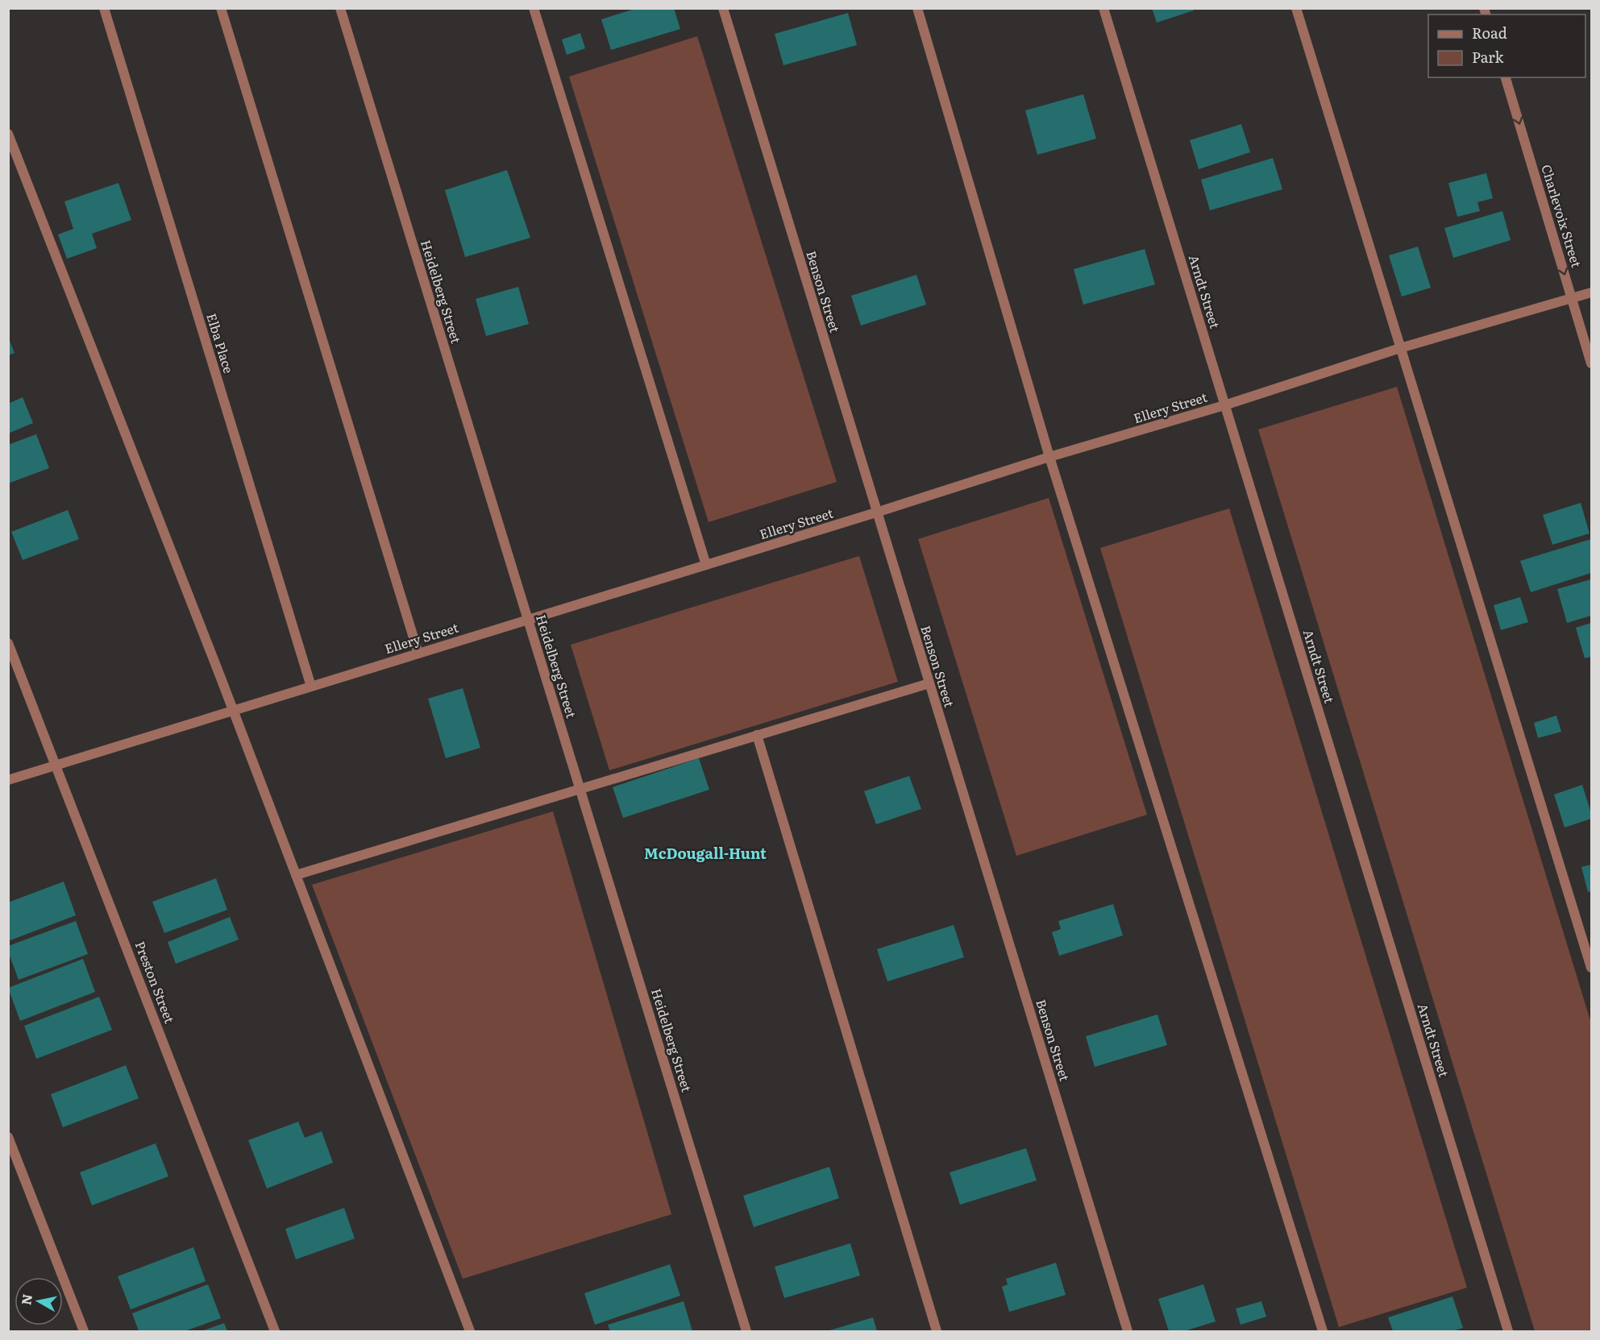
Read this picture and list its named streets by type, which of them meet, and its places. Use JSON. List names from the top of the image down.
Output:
{
  "streets": {
    "street": [
      "Charlevoix Street",
      "Heidelberg Street",
      "Benson Street",
      "Arndt Street",
      "Elba Place",
      "Ellery Street",
      "Preston Street"
    ]
  },
  "crossings": [
    ["Charlevoix Street", "Ellery Street"],
    ["Heidelberg Street", "Ellery Street"],
    ["Benson Street", "Ellery Street"],
    ["Arndt Street", "Ellery Street"],
    ["Elba Place", "Ellery Street"],
    ["Ellery Street", "Preston Street"]
  ],
  "one_way": ["Charlevoix Street"],
  "districts": ["McDougall-Hunt"],
  "legend": ["Road", "Park"],
  "north": "left"
}
